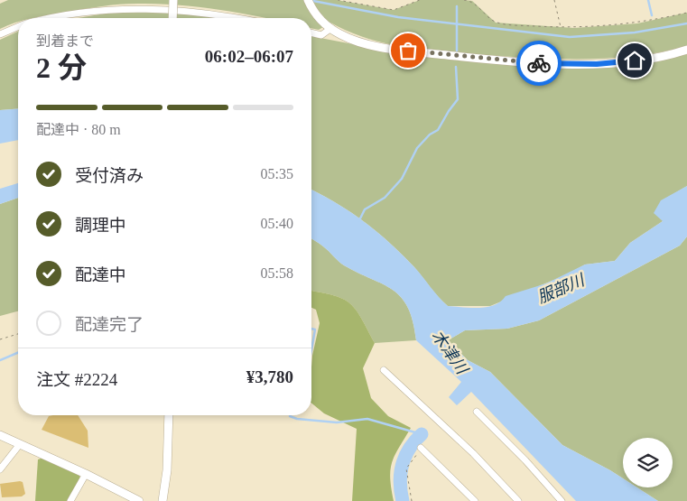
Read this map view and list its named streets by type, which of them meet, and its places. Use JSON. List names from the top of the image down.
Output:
{
  "water": ["服部川", "木津川"],
  "page": {
    "heading": ["2 分", "到着まで", "06:02–06:07"],
    "panel": ["注文 #2224", "¥3,780"],
    "bar": "配達中 · 80 m",
    "list": [
      ["受付済み", "05:35"],
      ["調理中", "05:40"],
      ["配達中", "05:58"],
      "配達完了"
    ]
  }
}
